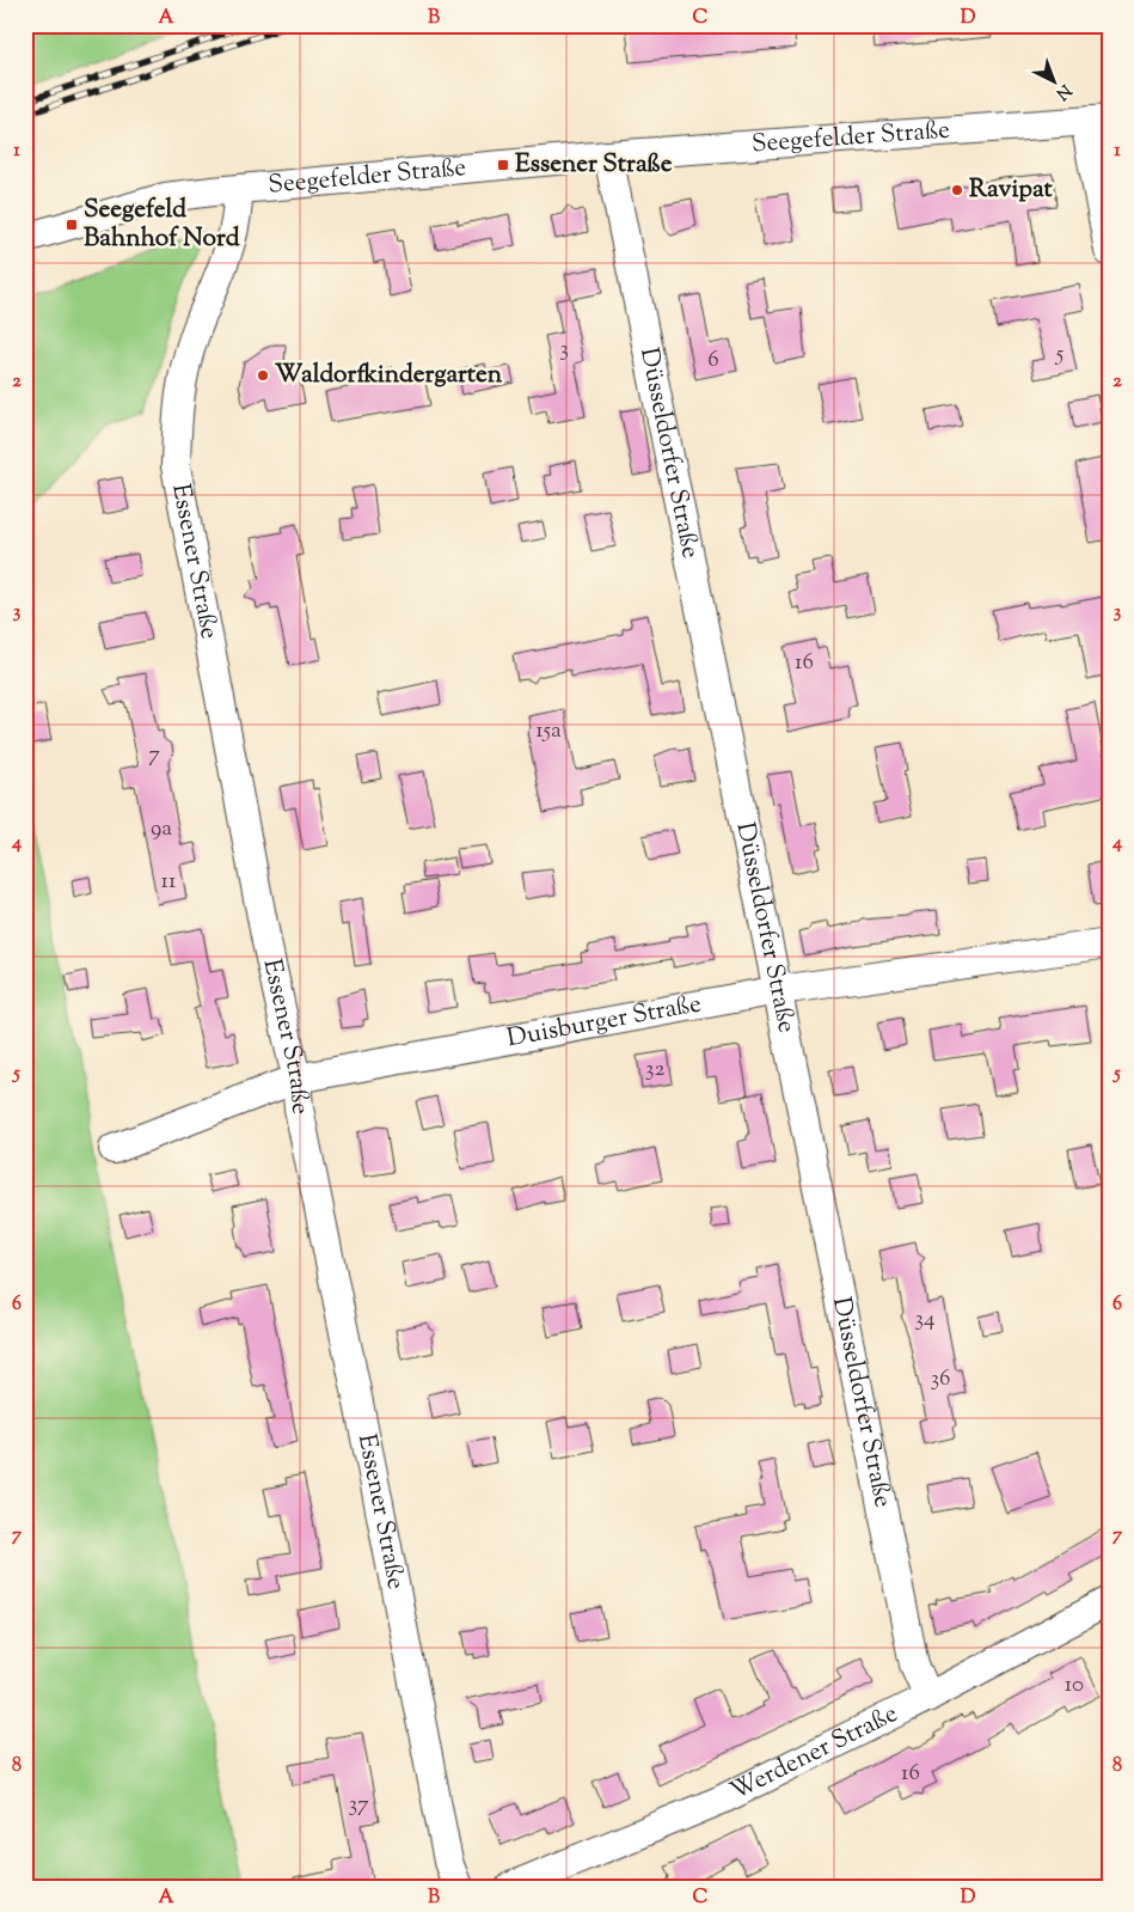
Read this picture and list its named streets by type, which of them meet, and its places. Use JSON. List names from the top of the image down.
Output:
{
  "streets": {
    "street": [
      "Seegefelder Straße",
      "Düsseldorfer Straße",
      "Essener Straße",
      "Duisburger Straße",
      "Werdener Straße"
    ]
  },
  "crossings": [
    ["Seegefelder Straße", "Düsseldorfer Straße"],
    ["Seegefelder Straße", "Essener Straße"],
    ["Düsseldorfer Straße", "Duisburger Straße"],
    ["Düsseldorfer Straße", "Werdener Straße"],
    ["Essener Straße", "Duisburger Straße"]
  ],
  "places": {
    "transit": ["Essener Straße", "Seegefeld Bahnhof Nord"],
    "other": ["Ravipat", "Waldorfkindergarten"]
  },
  "house_numbers": [
    "3",
    "5",
    "6",
    "16",
    "15a",
    "7",
    "9a",
    "11",
    "32",
    "34",
    "36",
    "10",
    "16",
    "37"
  ],
  "north": "bottom right",
  "grid": {
    "columns": [
      "A",
      "B",
      "C",
      "D"
    ],
    "rows": [
      "1",
      "2",
      "3",
      "4",
      "5",
      "6",
      "7",
      "8"
    ]
  }
}
